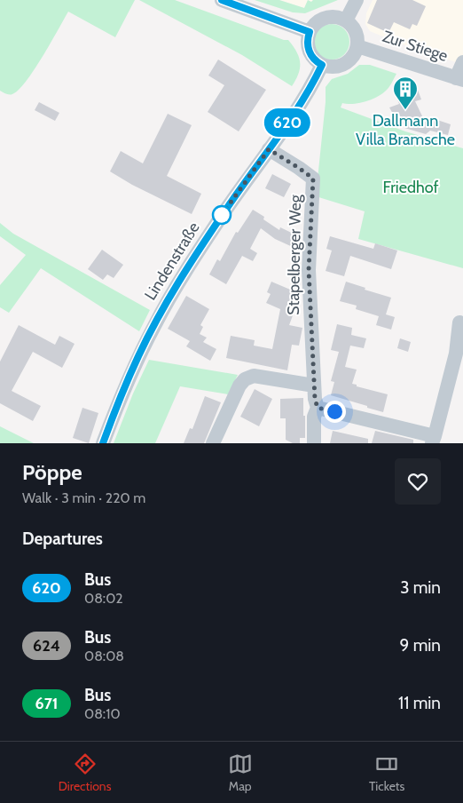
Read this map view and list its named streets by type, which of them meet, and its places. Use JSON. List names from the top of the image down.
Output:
{
  "streets": {
    "street": ["Zur Stiege", "Stapelberger Weg", "Lindenstraße"]
  },
  "crossings": [
    ["Zur Stiege", "Lindenstraße"],
    ["Stapelberger Weg", "Lindenstraße"]
  ],
  "parks": ["Friedhof"],
  "places": {
    "building": ["Dallmann Villa Bramsche"]
  },
  "lines": ["bus line 620"],
  "page": {
    "on_map": "620",
    "heading": [
      ["Pöppe", "Walk · 3 min · 220 m"],
      "Departures"
    ],
    "list": [
      {
        "mark": "620",
        "name": "Bus",
        "note": "08:02",
        "value": "3 min"
      },
      {
        "mark": "624",
        "name": "Bus",
        "note": "08:08",
        "value": "9 min"
      },
      {
        "mark": "671",
        "name": "Bus",
        "note": "08:10",
        "value": "11 min"
      }
    ],
    "tabs": ["Directions", "Map", "Tickets"]
  }
}
